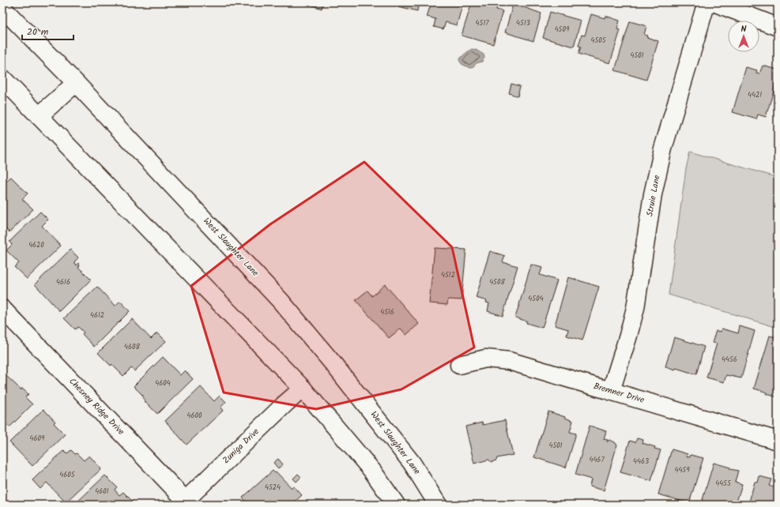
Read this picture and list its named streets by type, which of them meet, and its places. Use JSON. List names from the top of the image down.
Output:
{
  "streets": {
    "main road": [
      "Struie Lane",
      "West Slaughter Lane",
      "Bremner Drive",
      "Chesney Ridge Drive",
      "Zuniga Drive"
    ]
  },
  "crossings": [
    ["Struie Lane", "Bremner Drive"],
    ["Chesney Ridge Drive", "Zuniga Drive"]
  ],
  "house_numbers": [
    "4517",
    "4513",
    "4509",
    "4505",
    "4501",
    "4421",
    "4620",
    "4512",
    "4616",
    "4508",
    "4504",
    "4516",
    "4612",
    "4608",
    "4456",
    "4604",
    "4600",
    "4609",
    "4501",
    "4467",
    "4463",
    "4459",
    "4605",
    "4455",
    "4524",
    "4601"
  ],
  "scale_bar": "20 m",
  "north": "top"
}
